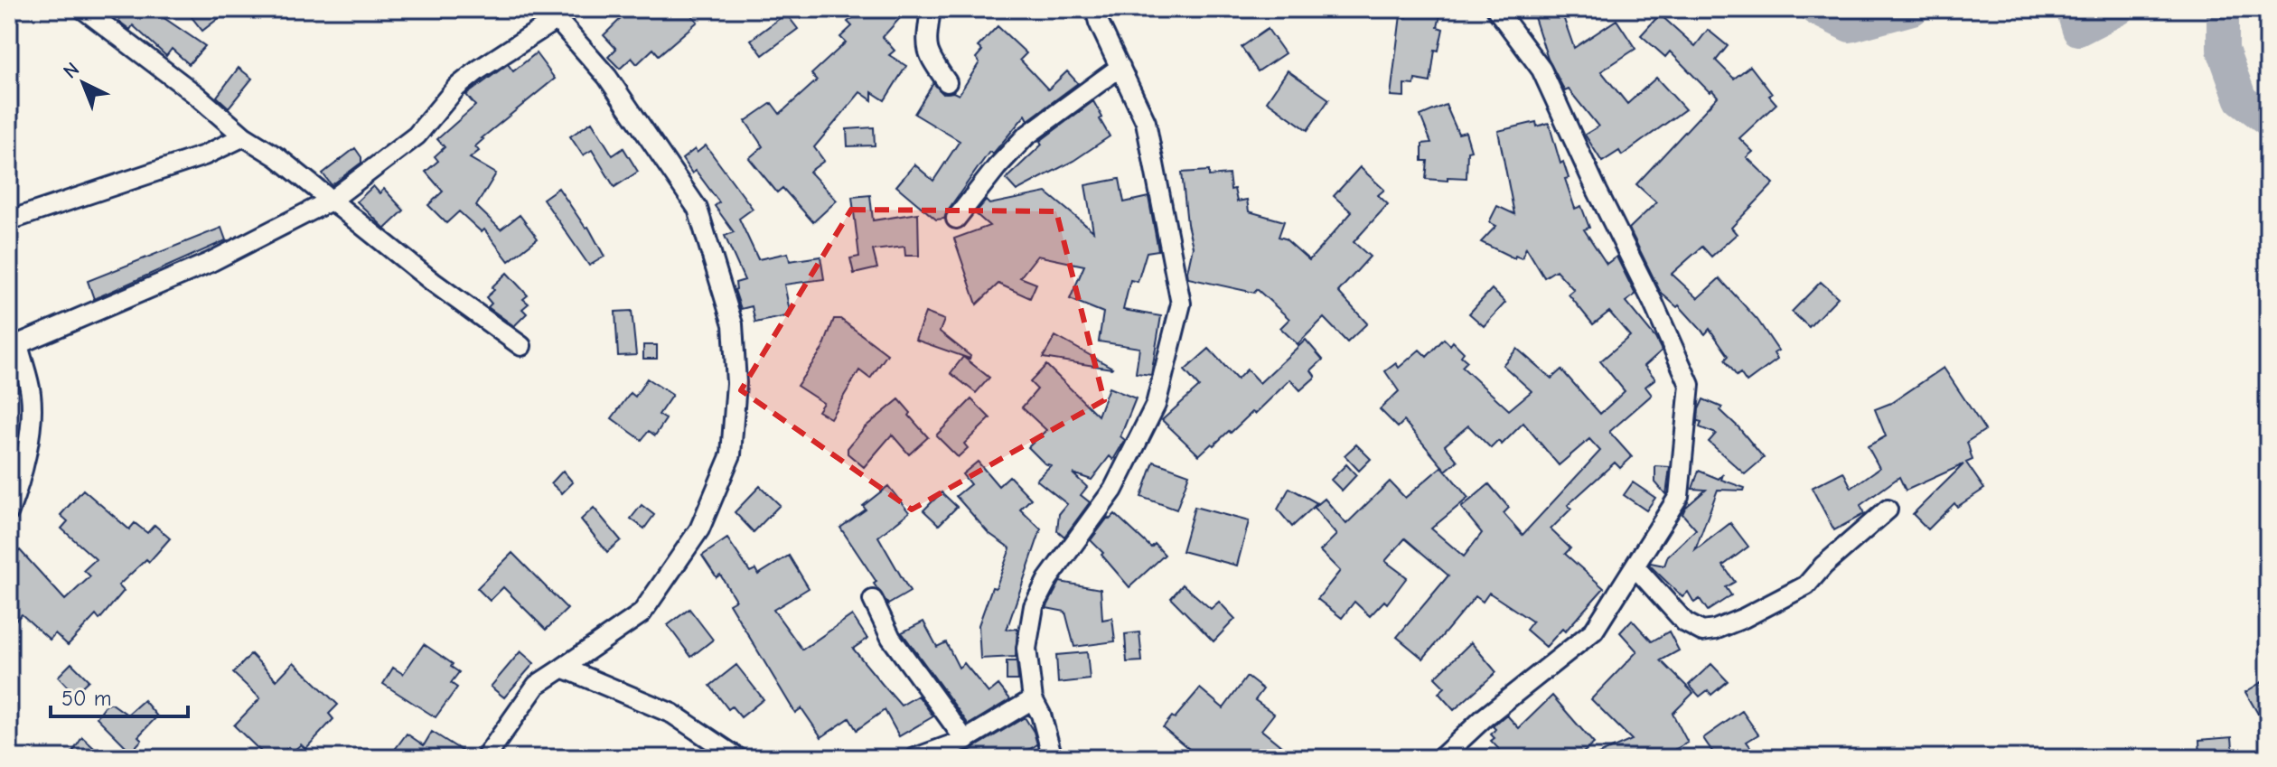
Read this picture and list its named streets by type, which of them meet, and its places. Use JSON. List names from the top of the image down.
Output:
{
  "scale_bar": "50 m",
  "north": "top left"
}
